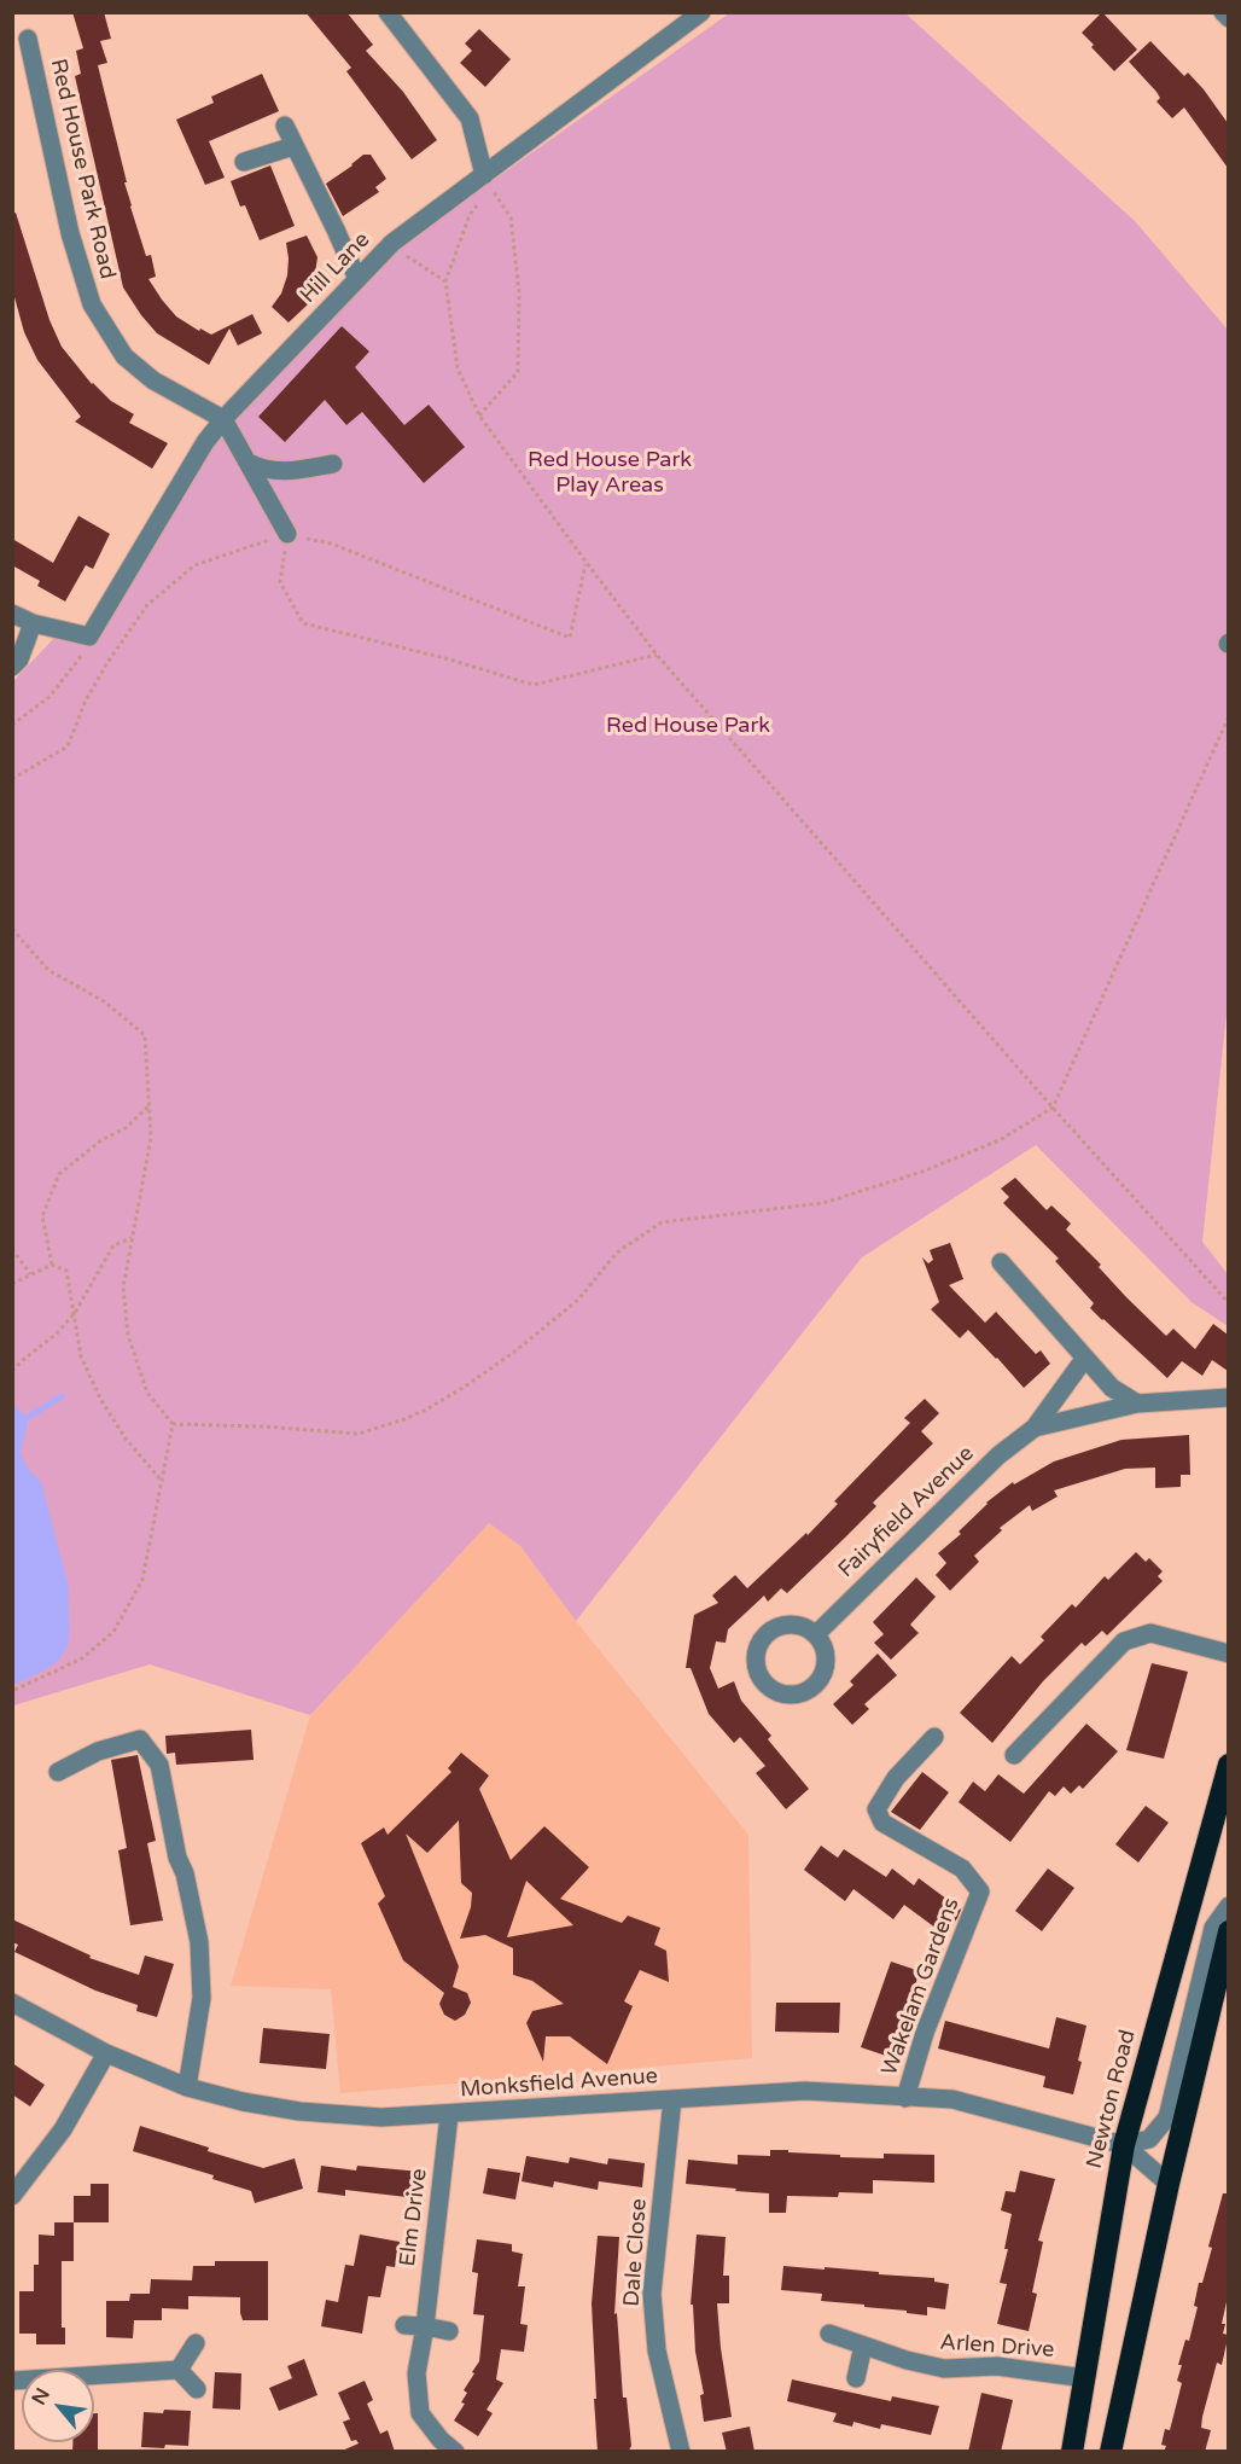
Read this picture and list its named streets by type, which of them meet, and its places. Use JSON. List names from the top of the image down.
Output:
{
  "streets": {
    "highway": ["Newton Road"],
    "street": [
      "Red House Park Road",
      "Hill Lane",
      "Fairyfield Avenue",
      "Wakelam Gardens",
      "Monksfield Avenue",
      "Elm Drive",
      "Dale Close",
      "Arlen Drive"
    ]
  },
  "crossings": [
    ["Red House Park Road", "Hill Lane"],
    ["Wakelam Gardens", "Monksfield Avenue"],
    ["Monksfield Avenue", "Newton Road"],
    ["Monksfield Avenue", "Elm Drive"],
    ["Monksfield Avenue", "Dale Close"],
    ["Newton Road", "Arlen Drive"]
  ],
  "parks": ["Red House Park Play Areas", "Red House Park"],
  "north": "top left"
}
